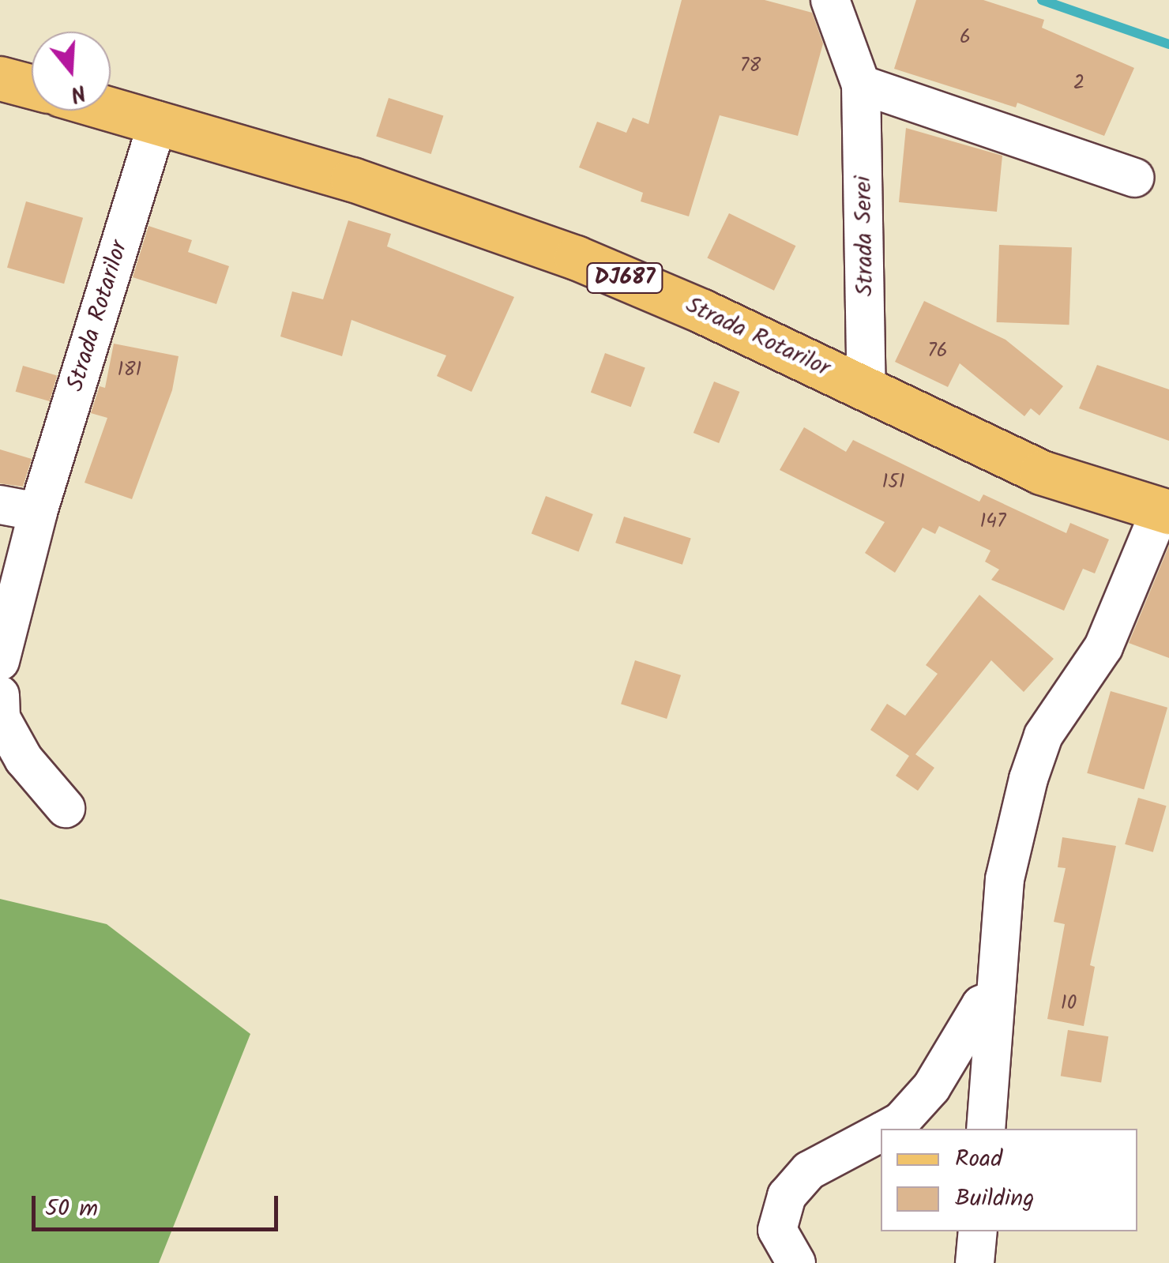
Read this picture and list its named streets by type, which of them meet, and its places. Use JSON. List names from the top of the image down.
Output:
{
  "streets": {
    "main road": ["DJ687", "Strada Rotarilor"],
    "street": ["Strada Serei"]
  },
  "crossings": [
    ["Strada Serei", "Strada Rotarilor"]
  ],
  "house_numbers": [
    "6",
    "78",
    "2",
    "76",
    "181",
    "151",
    "147",
    "10"
  ],
  "legend": ["Road", "Building"],
  "scale_bar": "50 m",
  "north": "bottom"
}
